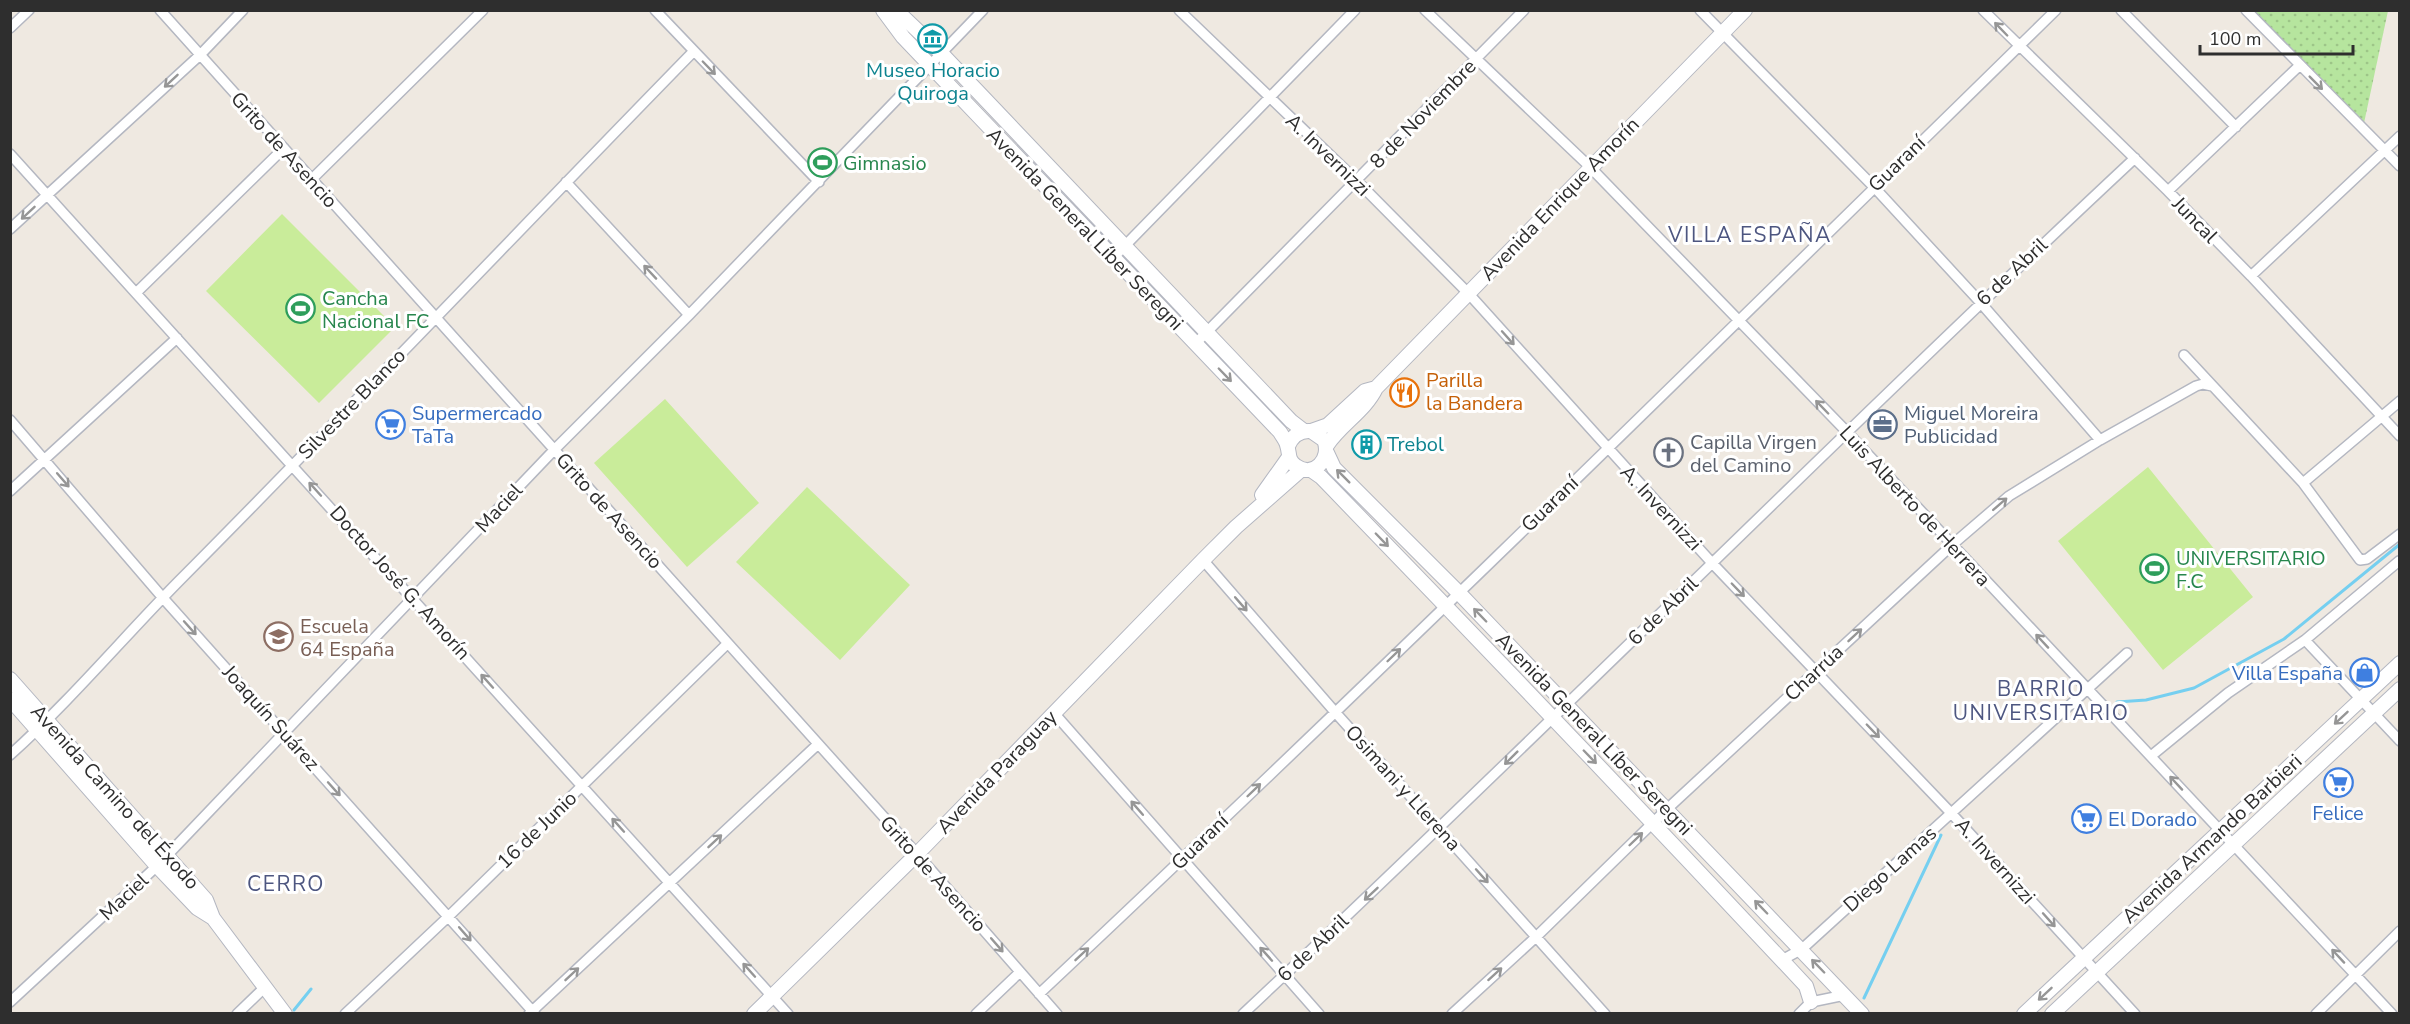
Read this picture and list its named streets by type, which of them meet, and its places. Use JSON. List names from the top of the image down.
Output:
{
  "streets": {
    "street": [
      "8 de Noviembre",
      "Grito de Asencio",
      "A. Invernizzi",
      "Guaraní",
      "Avenida Enrique Amorín",
      "Juncal",
      "Avenida General Líber Seregni",
      "6 de Abril",
      "Silvestre Blanco",
      "Luis Alberto de Herrera",
      "Maciel",
      "Doctor José G. Amorín",
      "Charrúa",
      "Joaquín Suárez",
      "Avenida Paraguay",
      "Osimani y Llerena",
      "Avenida Camino del Éxodo",
      "16 de Junio",
      "Avenida Armando Barbieri",
      "Diego Lamas"
    ]
  },
  "crossings": [
    ["8 de Noviembre", "A. Invernizzi"],
    ["8 de Noviembre", "Avenida General Líber Seregni"],
    ["8 de Noviembre", "Luis Alberto de Herrera"],
    ["Grito de Asencio", "Guaraní"],
    ["Grito de Asencio", "Silvestre Blanco"],
    ["Grito de Asencio", "Maciel"],
    ["Grito de Asencio", "Avenida Paraguay"],
    ["Grito de Asencio", "16 de Junio"],
    ["A. Invernizzi", "Guaraní"],
    ["A. Invernizzi", "Avenida Enrique Amorín"],
    ["A. Invernizzi", "6 de Abril"],
    ["A. Invernizzi", "Charrúa"],
    ["A. Invernizzi", "Avenida Armando Barbieri"],
    ["A. Invernizzi", "Diego Lamas"],
    ["Guaraní", "Juncal"],
    ["Guaraní", "Avenida General Líber Seregni"],
    ["Guaraní", "Luis Alberto de Herrera"],
    ["Guaraní", "Osimani y Llerena"],
    ["Avenida Enrique Amorín", "Avenida General Líber Seregni"],
    ["Avenida Enrique Amorín", "Luis Alberto de Herrera"],
    ["Avenida Enrique Amorín", "Avenida Paraguay"],
    ["Juncal", "6 de Abril"],
    ["Avenida General Líber Seregni", "6 de Abril"],
    ["Avenida General Líber Seregni", "Maciel"],
    ["Avenida General Líber Seregni", "Charrúa"],
    ["Avenida General Líber Seregni", "Avenida Paraguay"],
    ["Avenida General Líber Seregni", "Diego Lamas"],
    ["6 de Abril", "Luis Alberto de Herrera"],
    ["6 de Abril", "Osimani y Llerena"],
    ["Silvestre Blanco", "Doctor José G. Amorín"],
    ["Silvestre Blanco", "Joaquín Suárez"],
    ["Silvestre Blanco", "Avenida Camino del Éxodo"],
    ["Luis Alberto de Herrera", "Charrúa"],
    ["Luis Alberto de Herrera", "Avenida Armando Barbieri"],
    ["Luis Alberto de Herrera", "Diego Lamas"],
    ["Maciel", "Doctor José G. Amorín"],
    ["Maciel", "Joaquín Suárez"],
    ["Maciel", "Avenida Camino del Éxodo"],
    ["Doctor José G. Amorín", "Avenida Paraguay"],
    ["Doctor José G. Amorín", "16 de Junio"],
    ["Charrúa", "Osimani y Llerena"],
    ["Joaquín Suárez", "16 de Junio"],
    ["Avenida Paraguay", "Osimani y Llerena"]
  ],
  "one_way": [
    "A. Invernizzi",
    "Guaraní",
    "Luis Alberto de Herrera",
    "Doctor José G. Amorín",
    "Charrúa",
    "Joaquín Suárez",
    "Osimani y Llerena"
  ],
  "districts": ["VILLA ESPAÑA", "BARRIO UNIVERSITARIO", "CERRO"],
  "places": {
    "museum": ["Museo Horacio Quiroga"],
    "sports": ["Gimnasio", "Cancha Nacional FC", "UNIVERSITARIO F.C"],
    "restaurant": ["Parilla la Bandera"],
    "supermarket": ["Supermercado TaTa", "Felice", "El Dorado"],
    "office": ["Miguel Moreira Publicidad"],
    "building": ["Trebol"],
    "church": ["Capilla Virgen del Camino"],
    "school or university": ["Escuela 64 España"],
    "shop": ["Villa España"]
  },
  "scale_bar": "100 m"
}
